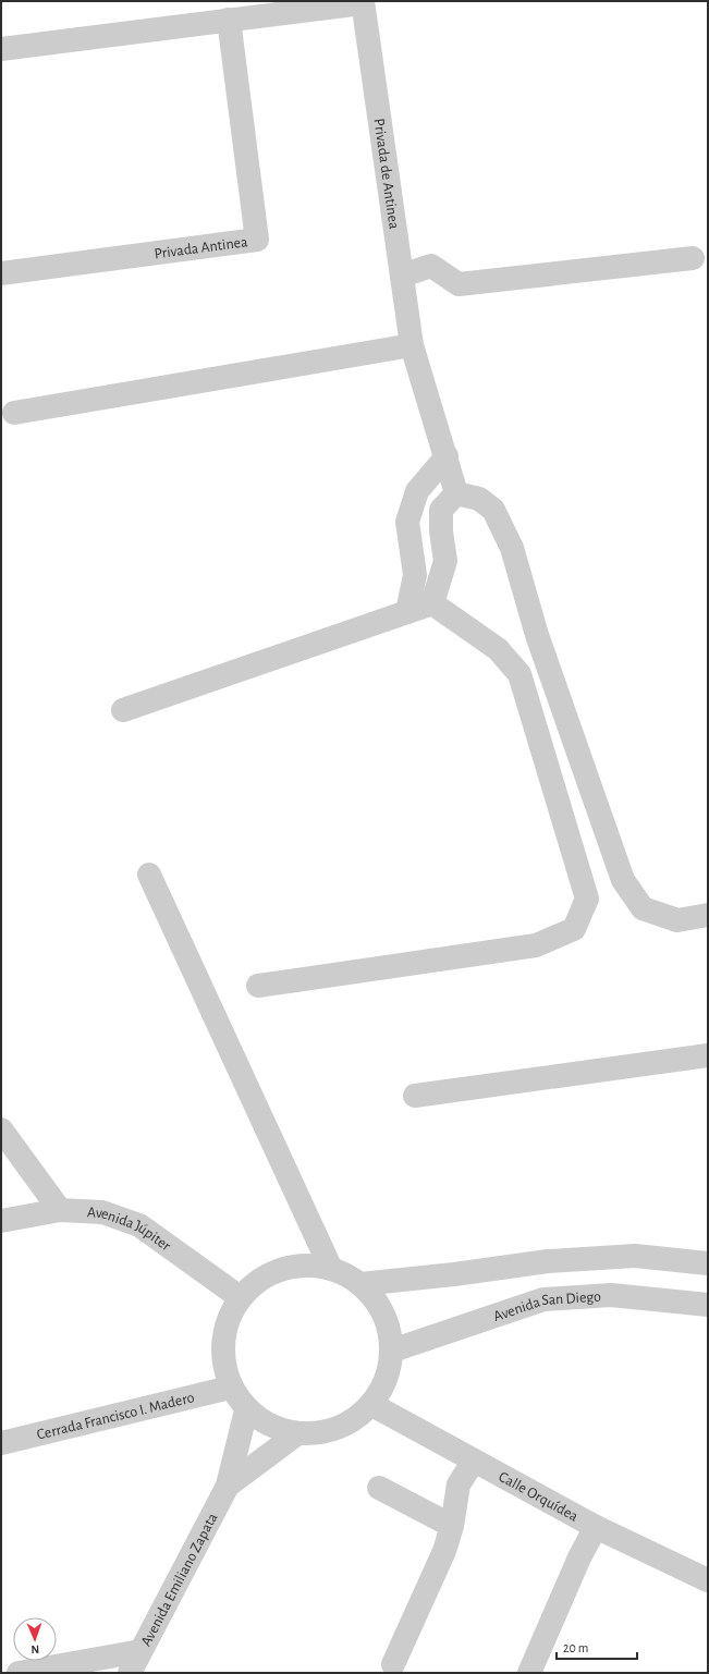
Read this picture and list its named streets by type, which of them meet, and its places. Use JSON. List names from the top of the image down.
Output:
{
  "streets": {
    "street": [
      "Privada de Antinea",
      "Privada Antinea",
      "Avenida Júpiter",
      "Avenida San Diego",
      "Cerrada Francisco I. Madero",
      "Calle Orquídea",
      "Avenida Emiliano Zapata"
    ]
  },
  "scale_bar": "20 m",
  "north": "bottom"
}
